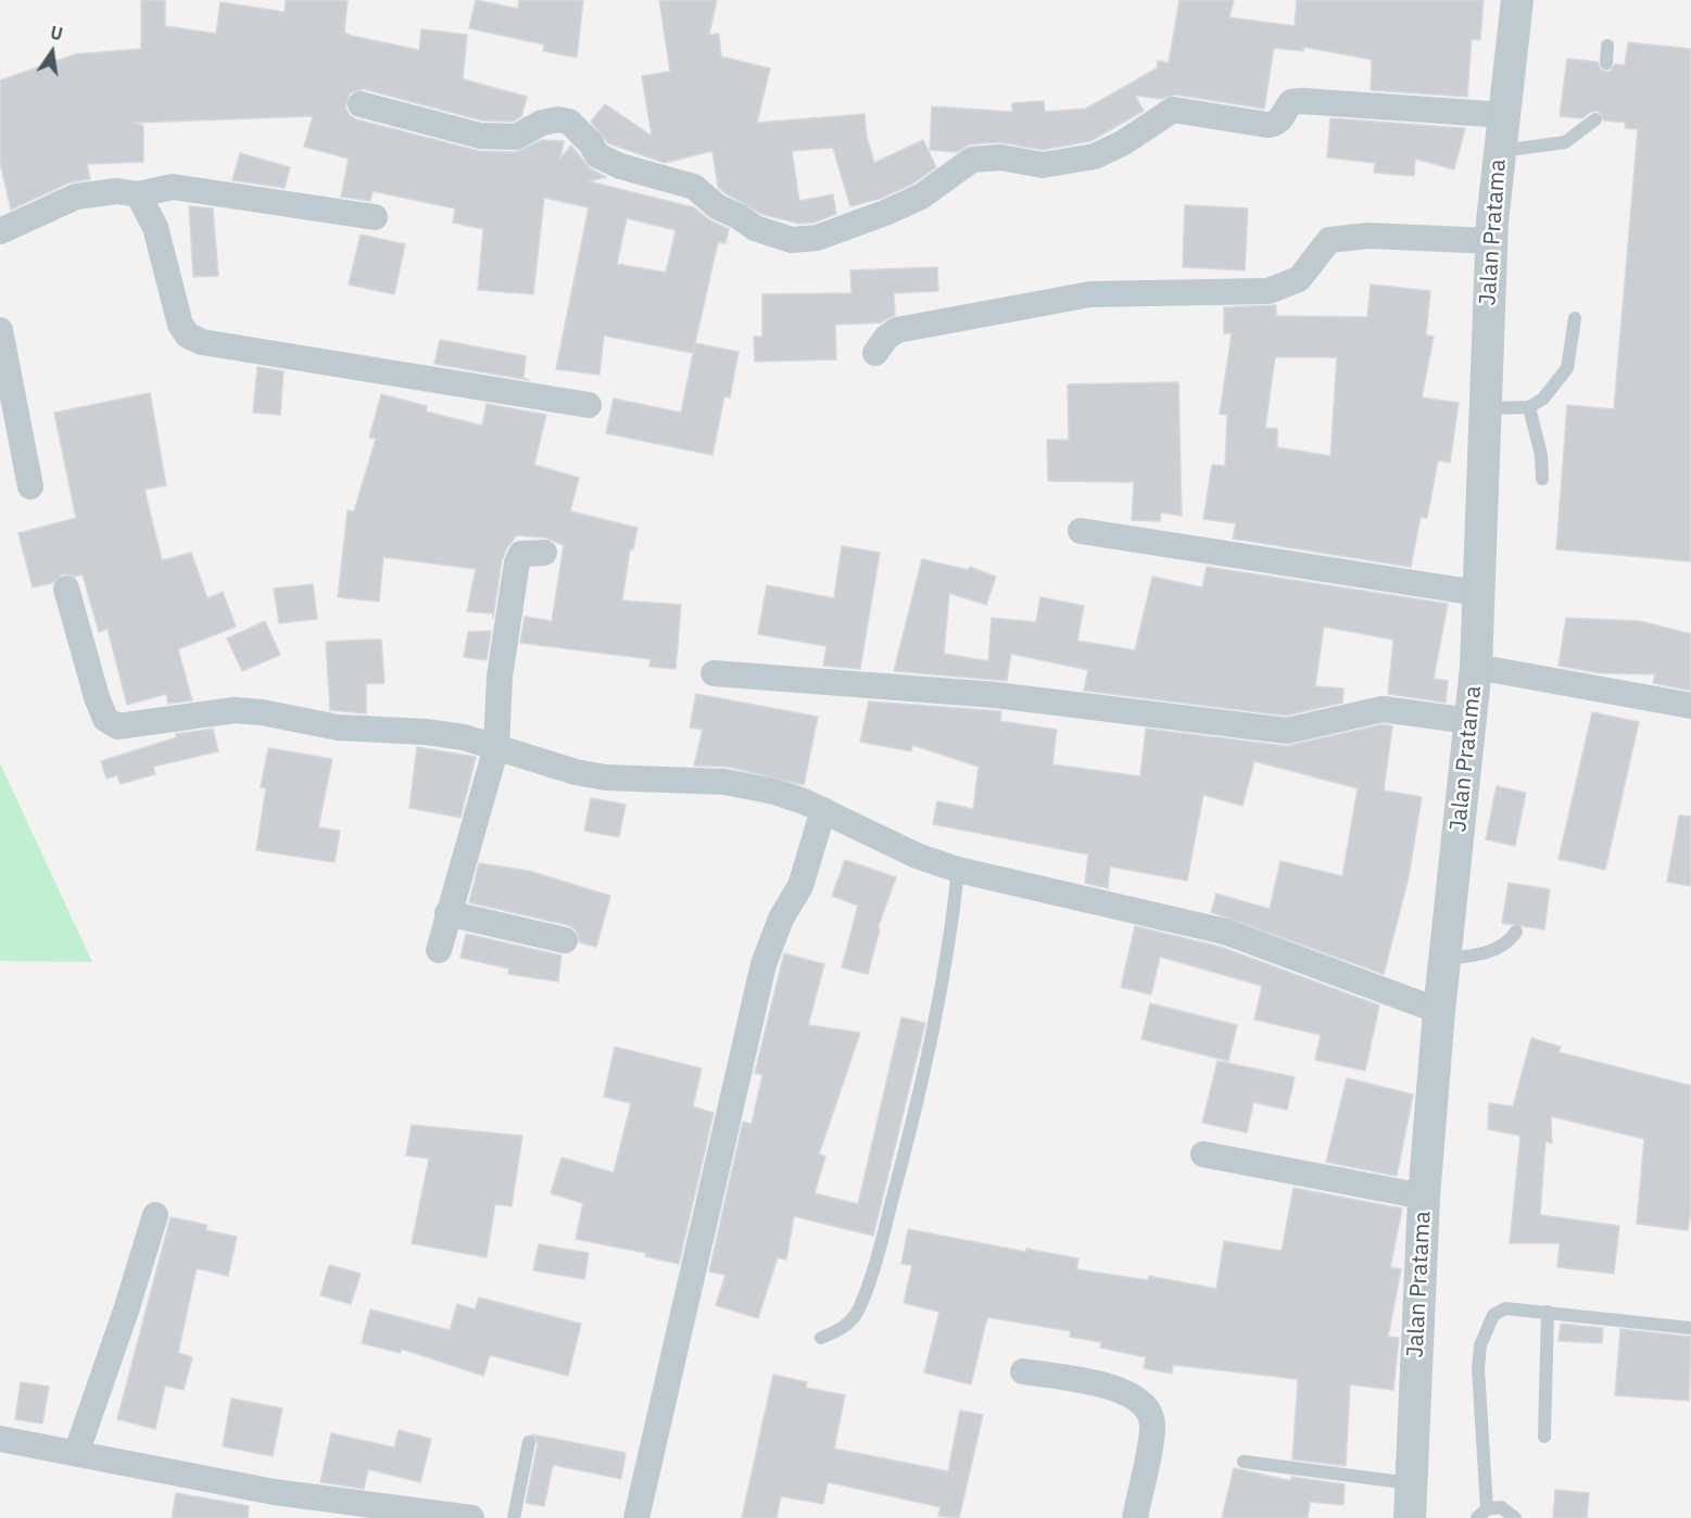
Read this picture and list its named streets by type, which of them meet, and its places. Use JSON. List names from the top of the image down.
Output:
{
  "streets": {
    "street": ["Jalan Pratama"]
  },
  "north": "top"
}
